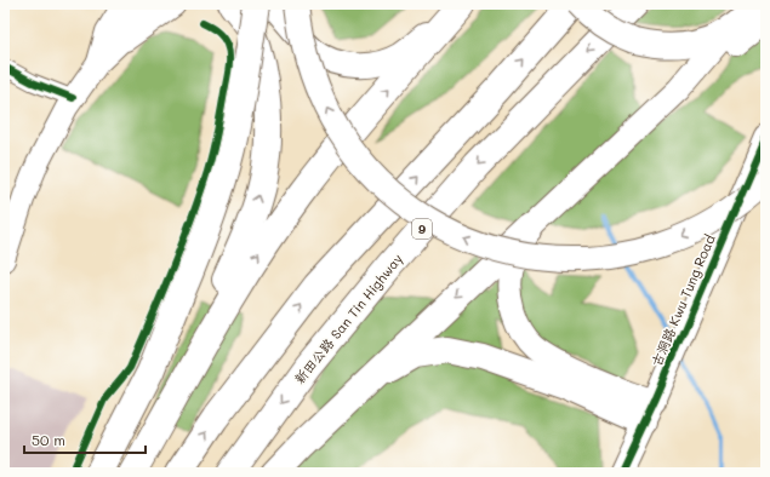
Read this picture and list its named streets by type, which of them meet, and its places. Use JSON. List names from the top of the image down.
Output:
{
  "streets": {
    "highway": ["9", "新田公路 San Tin Highway"],
    "main road": ["古洞路 Kwu Tung Road"]
  },
  "scale_bar": "50 m"
}
